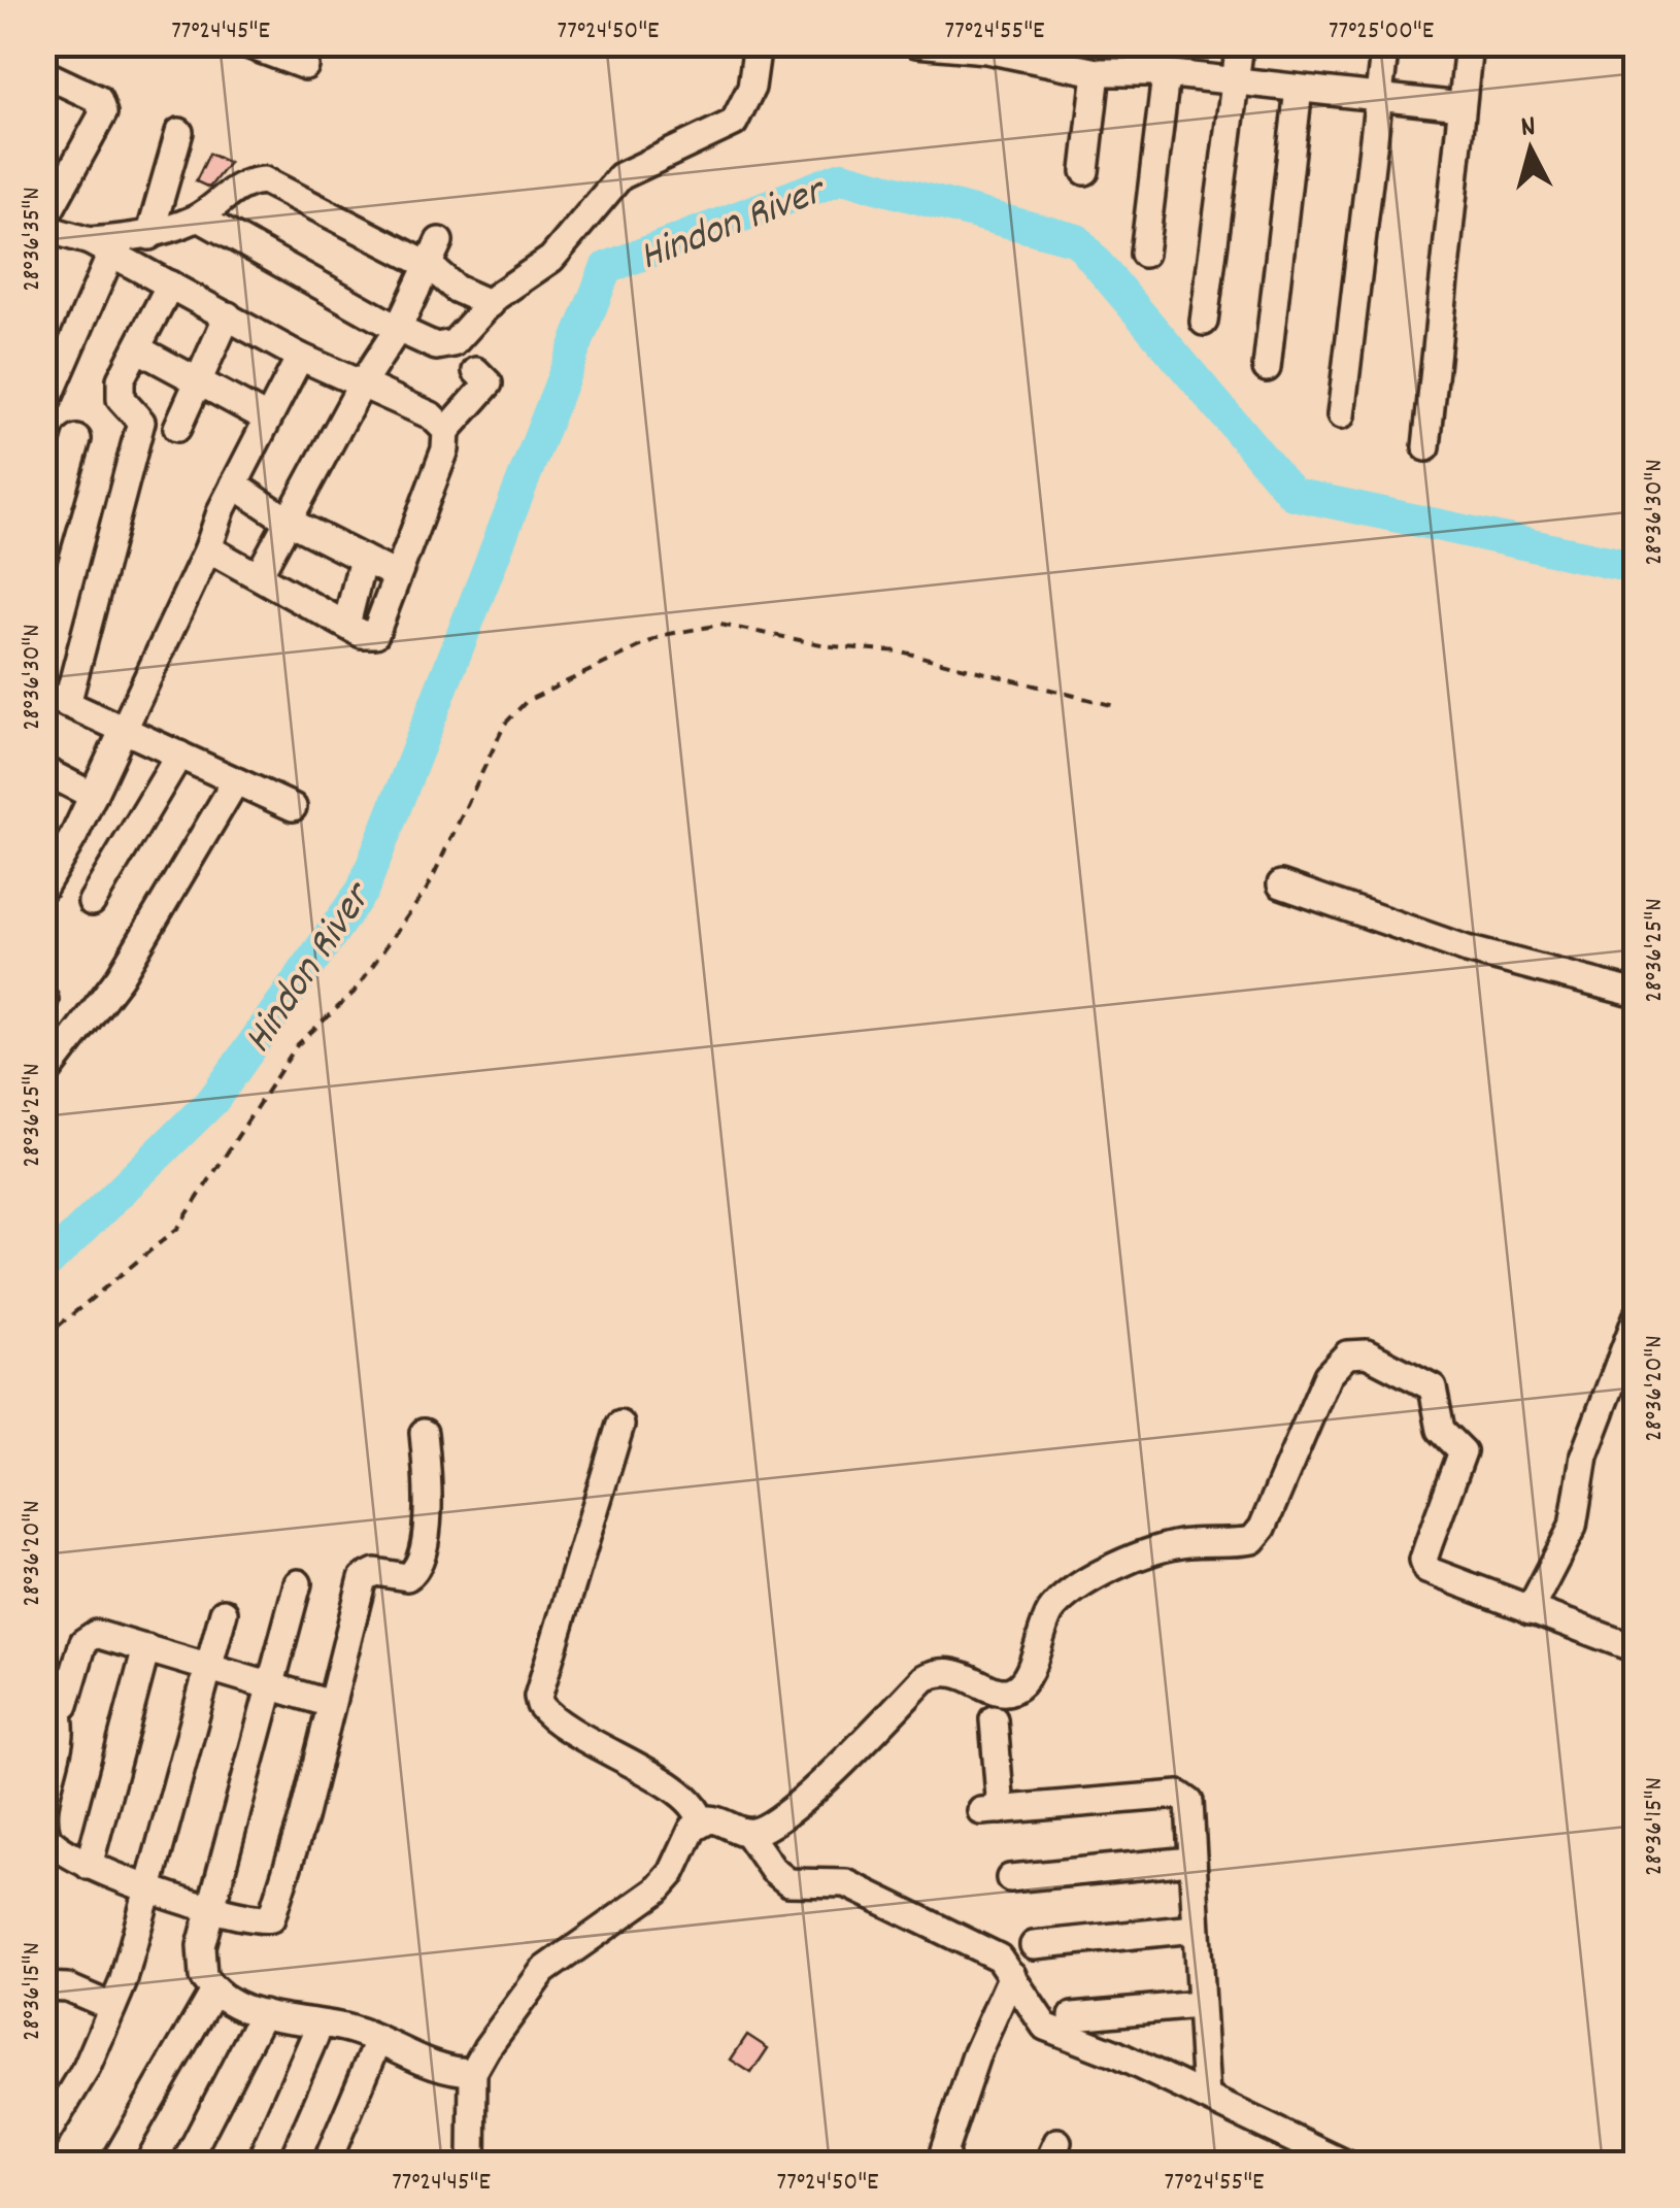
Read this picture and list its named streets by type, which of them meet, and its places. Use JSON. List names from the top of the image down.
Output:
{
  "water": ["Hindon River"],
  "north": "top",
  "coordinates": [
    "77°24'45\"E",
    "77°24'50\"E",
    "77°24'55\"E",
    "77°25'00\"E",
    "28°36'35\"N",
    "28°36'30\"N",
    "28°36'25\"N",
    "28°36'20\"N",
    "28°36'15\"N"
  ]
}
